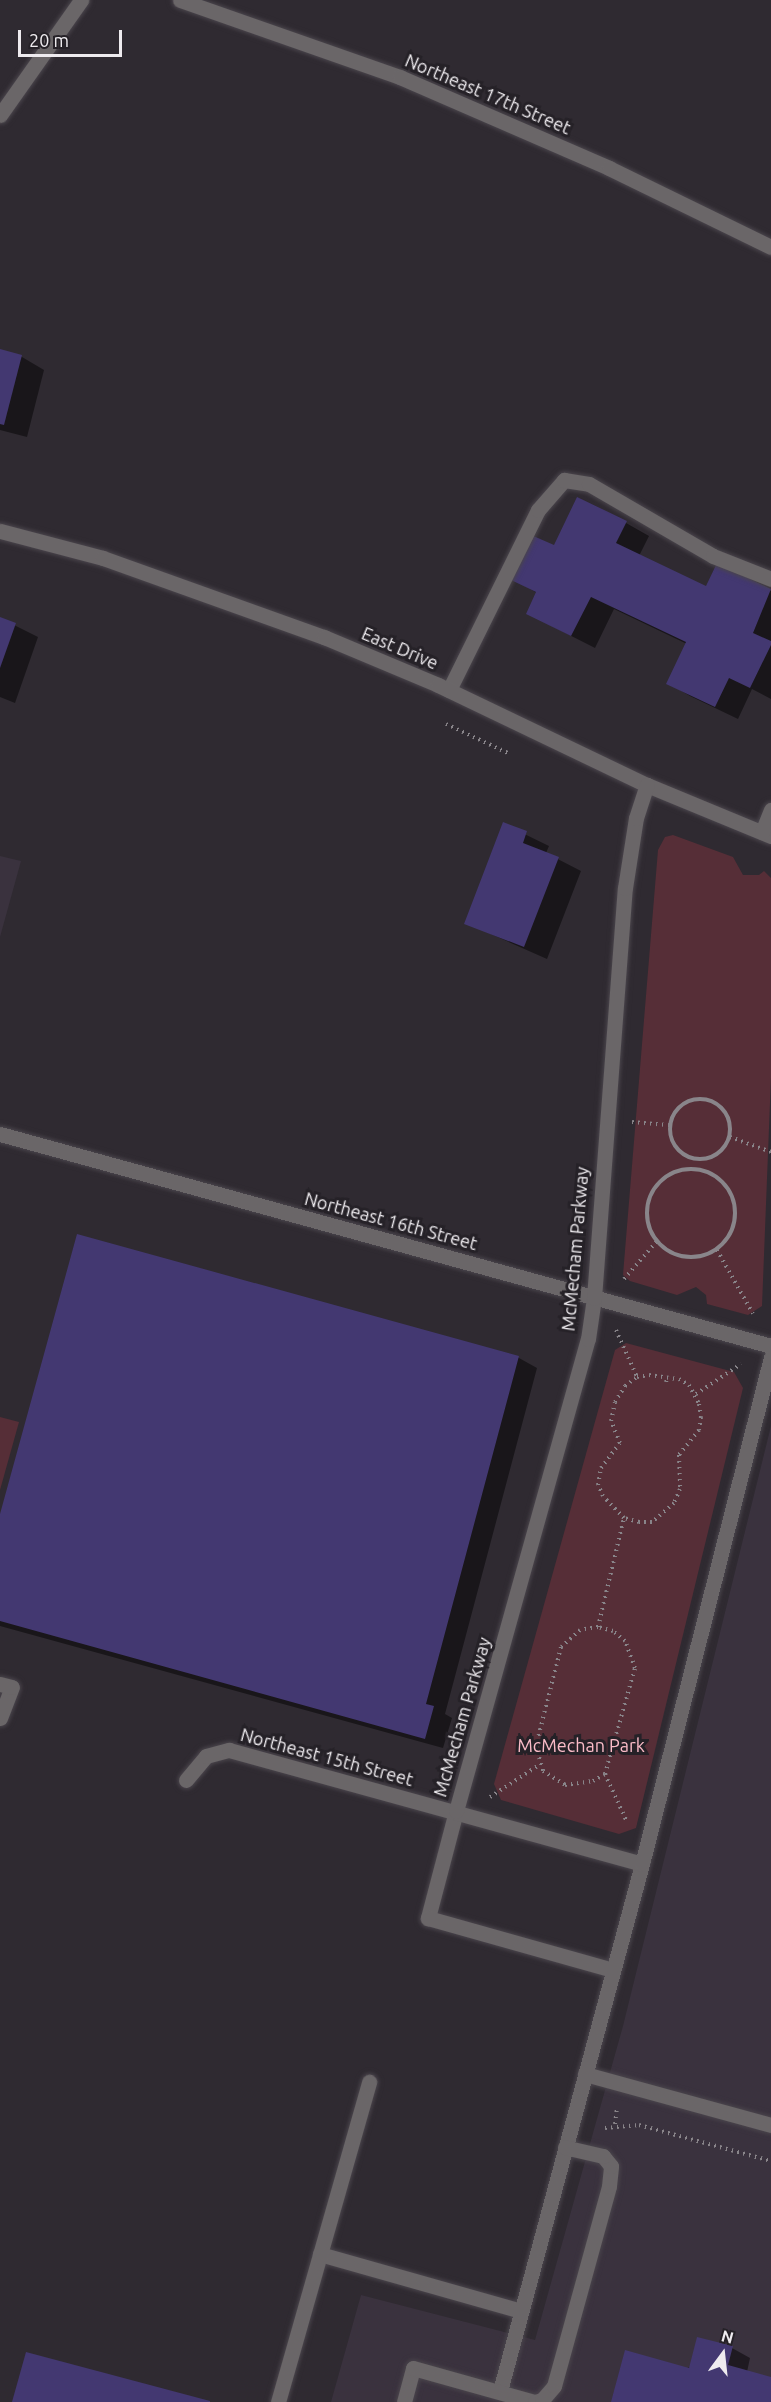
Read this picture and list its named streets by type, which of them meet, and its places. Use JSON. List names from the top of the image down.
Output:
{
  "streets": {
    "street": [
      "Northeast 17th Street",
      "East Drive",
      "Northeast 16th Street",
      "McMecham Parkway",
      "Northeast 15th Street"
    ]
  },
  "crossings": [
    ["East Drive", "McMecham Parkway"],
    ["Northeast 16th Street", "McMecham Parkway"],
    ["McMecham Parkway", "Northeast 15th Street"]
  ],
  "parks": ["McMechan Park"],
  "scale_bar": "20 m",
  "north": "top"
}
